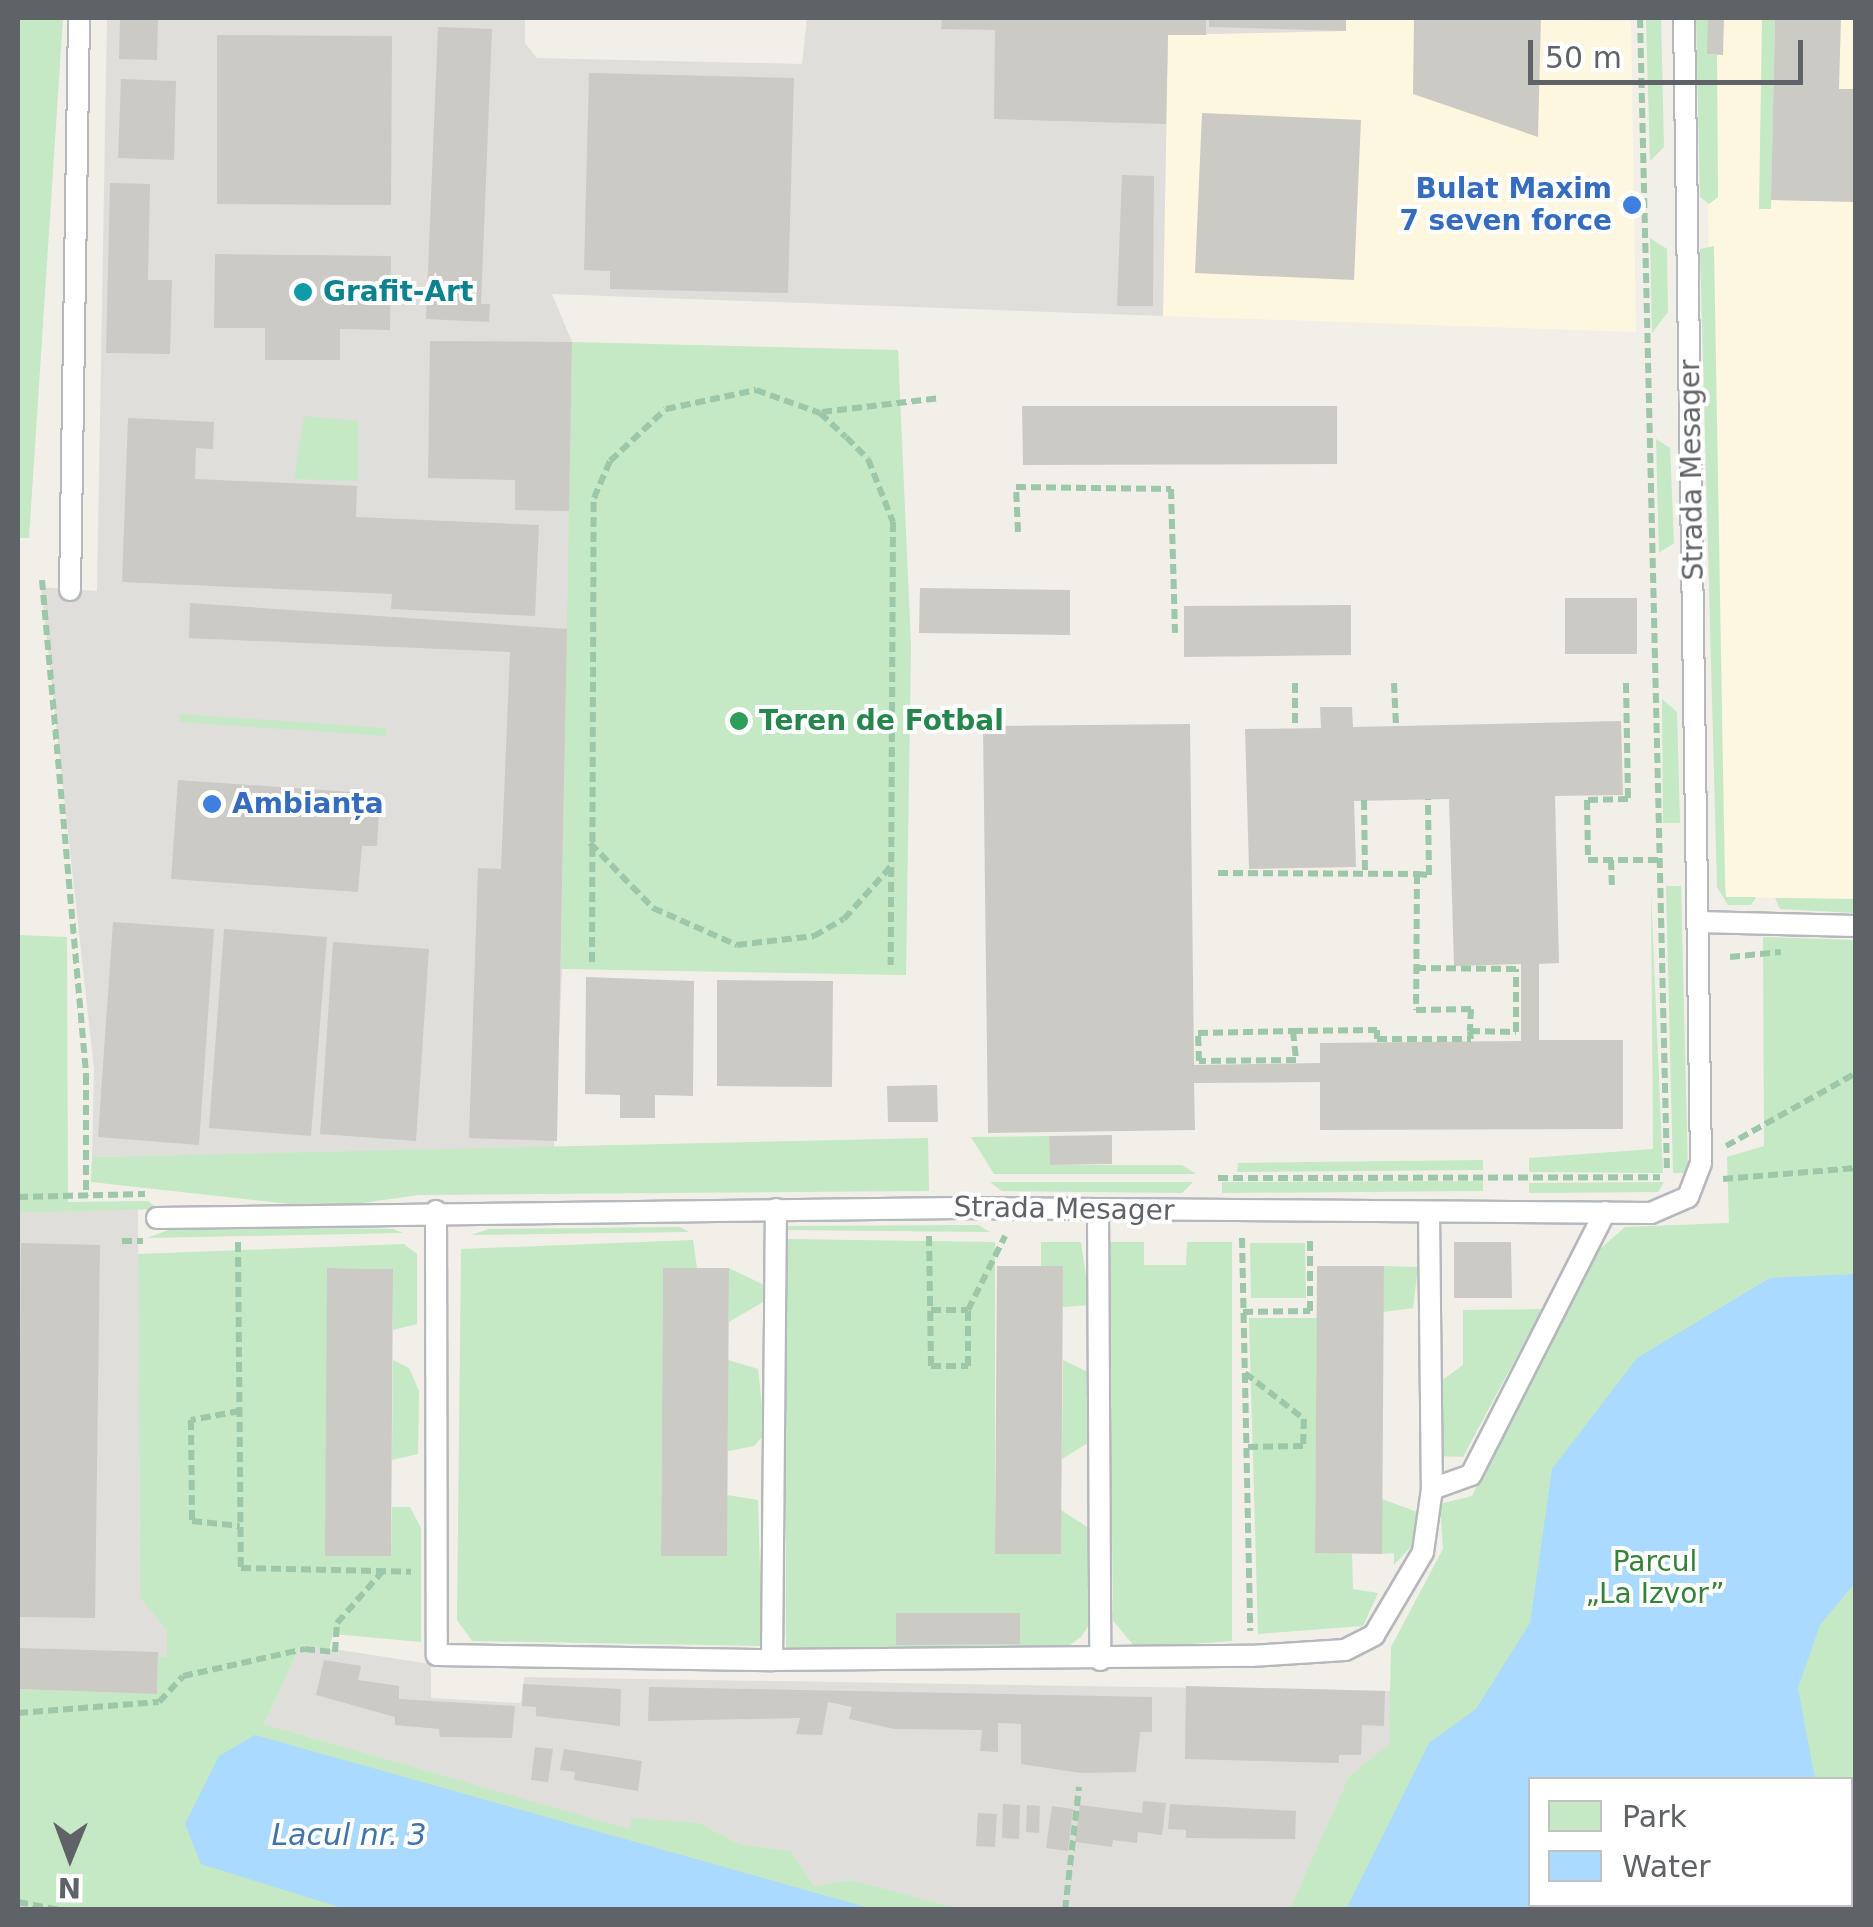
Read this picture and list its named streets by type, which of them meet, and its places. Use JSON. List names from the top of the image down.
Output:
{
  "streets": {
    "lane": ["Strada Mesager"]
  },
  "water": ["Lacul nr. 3"],
  "parks": ["Parcul „La Izvor”"],
  "places": [
    "Bulat Maxim 7 seven force",
    "Grafit-Art",
    "Teren de Fotbal",
    "Ambianța"
  ],
  "legend": ["Park", "Water"],
  "scale_bar": "50 m",
  "north": "bottom"
}
